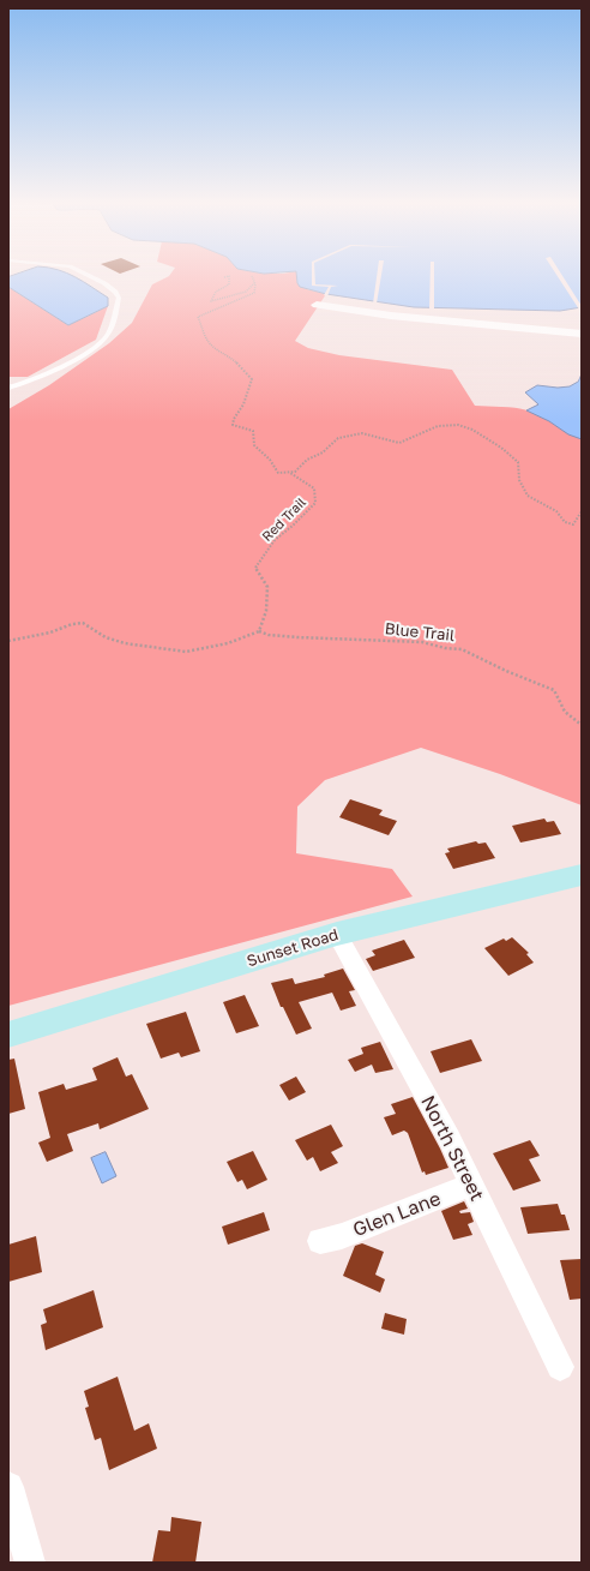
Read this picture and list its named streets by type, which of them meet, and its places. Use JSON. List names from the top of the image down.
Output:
{
  "streets": {
    "street": ["Sunset Road", "North Street", "Glen Lane"],
    "path": ["Red Trail", "Blue Trail"]
  },
  "crossings": [
    ["Red Trail", "Blue Trail"],
    ["Sunset Road", "North Street"],
    ["North Street", "Glen Lane"]
  ]
}
